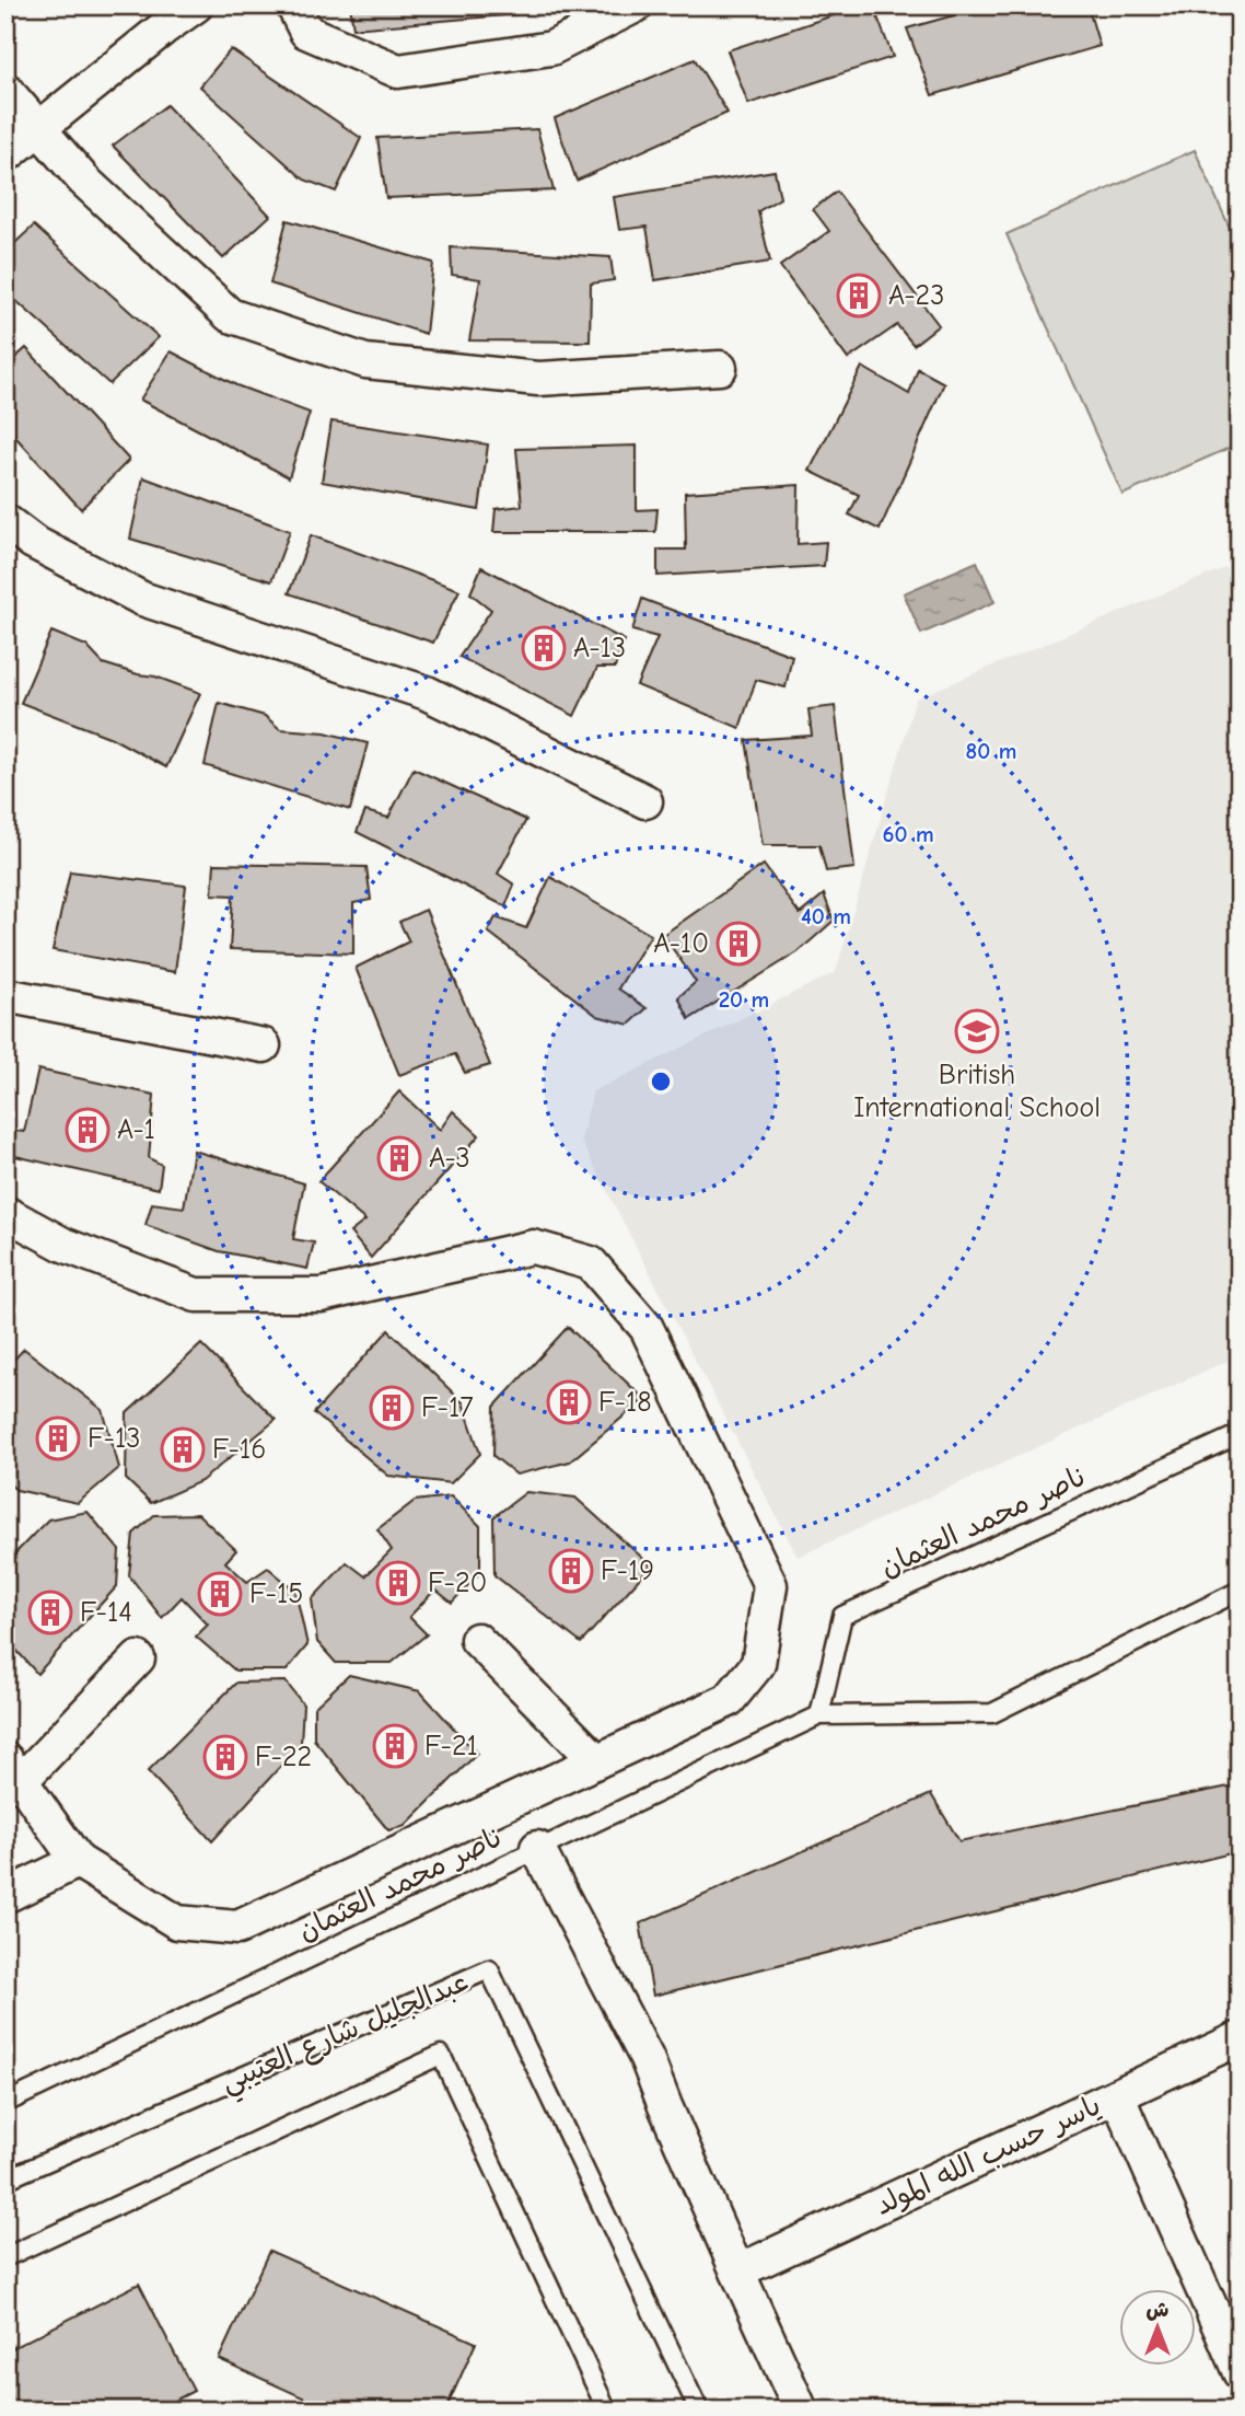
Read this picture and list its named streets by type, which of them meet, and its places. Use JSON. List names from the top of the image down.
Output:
{
  "streets": {
    "street": ["ياسر حسب الله المولد"],
    "lane": ["ناصر محمد العثمان", "عبدالجليل شارع العتيبي"]
  },
  "places": {
    "building": [
      "A-23",
      "A-13",
      "A-10",
      "A-1",
      "A-3",
      "F-18",
      "F-17",
      "F-13",
      "F-16",
      "F-19",
      "F-20",
      "F-15",
      "F-14",
      "F-21",
      "F-22"
    ],
    "school or university": ["British International School"]
  },
  "north": "top",
  "rings": [
    "80 m",
    "60 m",
    "40 m",
    "20 m"
  ]
}
